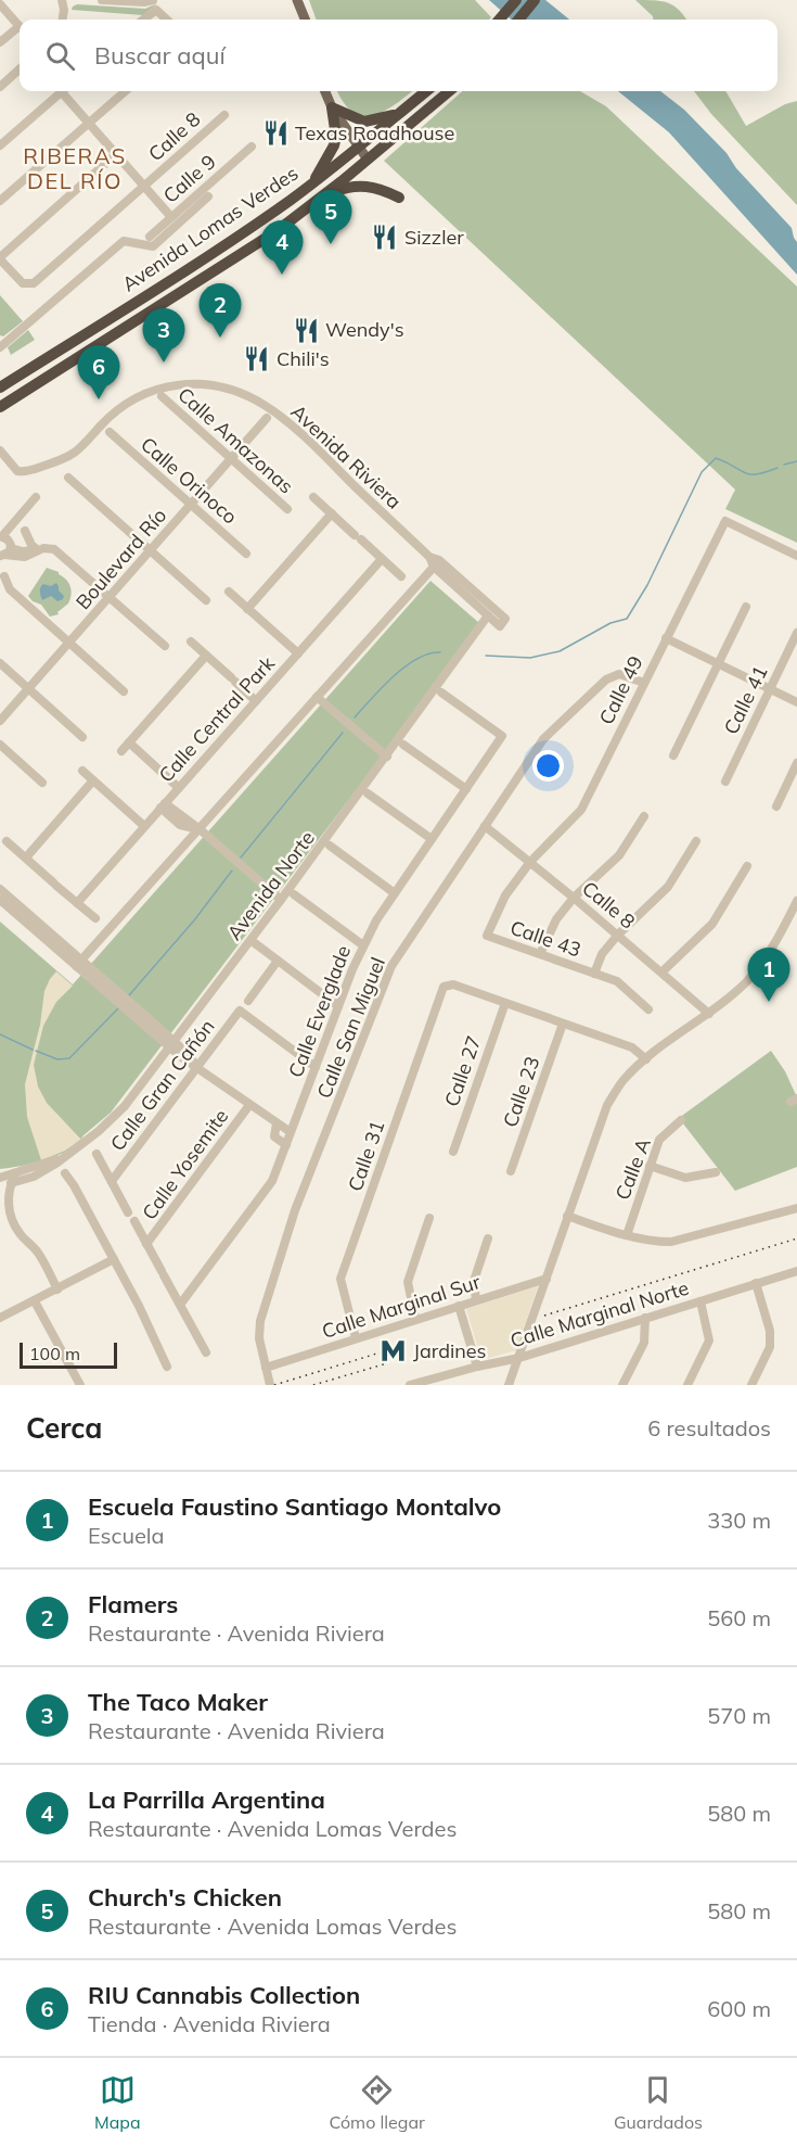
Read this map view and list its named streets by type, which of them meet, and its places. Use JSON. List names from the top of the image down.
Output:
{
  "streets": {
    "highway": ["Avenida Lomas Verdes"],
    "street": [
      "Calle 8",
      "Calle 9",
      "Calle Amazonas",
      "Avenida Riviera",
      "Calle Orinoco",
      "Boulevard Río",
      "Calle 49",
      "Calle 41",
      "Calle Central Park",
      "Avenida Norte",
      "Calle 43",
      "Calle Everglade",
      "Calle San Miguel",
      "Calle 27",
      "Calle Gran Cañón",
      "Calle 23",
      "Calle 31",
      "Calle Yosemite",
      "Calle A",
      "Calle Marginal Sur",
      "Calle Marginal Norte"
    ]
  },
  "crossings": [
    ["Calle 8", "Calle 49"],
    ["Calle 8", "Calle San Miguel"],
    ["Calle Amazonas", "Boulevard Río"],
    ["Avenida Riviera", "Avenida Norte"],
    ["Calle Orinoco", "Boulevard Río"],
    ["Calle 49", "Calle 43"],
    ["Calle 49", "Calle San Miguel"],
    ["Calle Everglade", "Calle Gran Cañón"],
    ["Calle San Miguel", "Calle Marginal Sur"],
    ["Calle 27", "Calle 31"],
    ["Calle 31", "Calle Marginal Sur"]
  ],
  "districts": ["RIBERAS DEL RÍO"],
  "places": {
    "restaurant": [
      "Texas Roadhouse",
      "Sizzler",
      "Wendy's",
      "Chili's"
    ],
    "metro station": ["Jardines"]
  },
  "scale_bar": "100 m",
  "page": {
    "search": "Buscar aquí",
    "pins": [
      "5",
      "4",
      "2",
      "3",
      "6",
      "1"
    ],
    "scale": "100 m",
    "heading": ["Cerca", "6 resultados"],
    "list": [
      {
        "mark": "1",
        "name": "Escuela Faustino Santiago Montalvo",
        "note": "Escuela",
        "value": "330 m"
      },
      {
        "mark": "2",
        "name": "Flamers",
        "note": "Restaurante · Avenida Riviera",
        "value": "560 m"
      },
      {
        "mark": "3",
        "name": "The Taco Maker",
        "note": "Restaurante · Avenida Riviera",
        "value": "570 m"
      },
      {
        "mark": "4",
        "name": "La Parrilla Argentina",
        "note": "Restaurante · Avenida Lomas Verdes",
        "value": "580 m"
      },
      {
        "mark": "5",
        "name": "Church's Chicken",
        "note": "Restaurante · Avenida Lomas Verdes",
        "value": "580 m"
      },
      {
        "mark": "6",
        "name": "RIU Cannabis Collection",
        "note": "Tienda · Avenida Riviera",
        "value": "600 m"
      }
    ],
    "nav": ["Mapa", "Cómo llegar", "Guardados"]
  }
}
